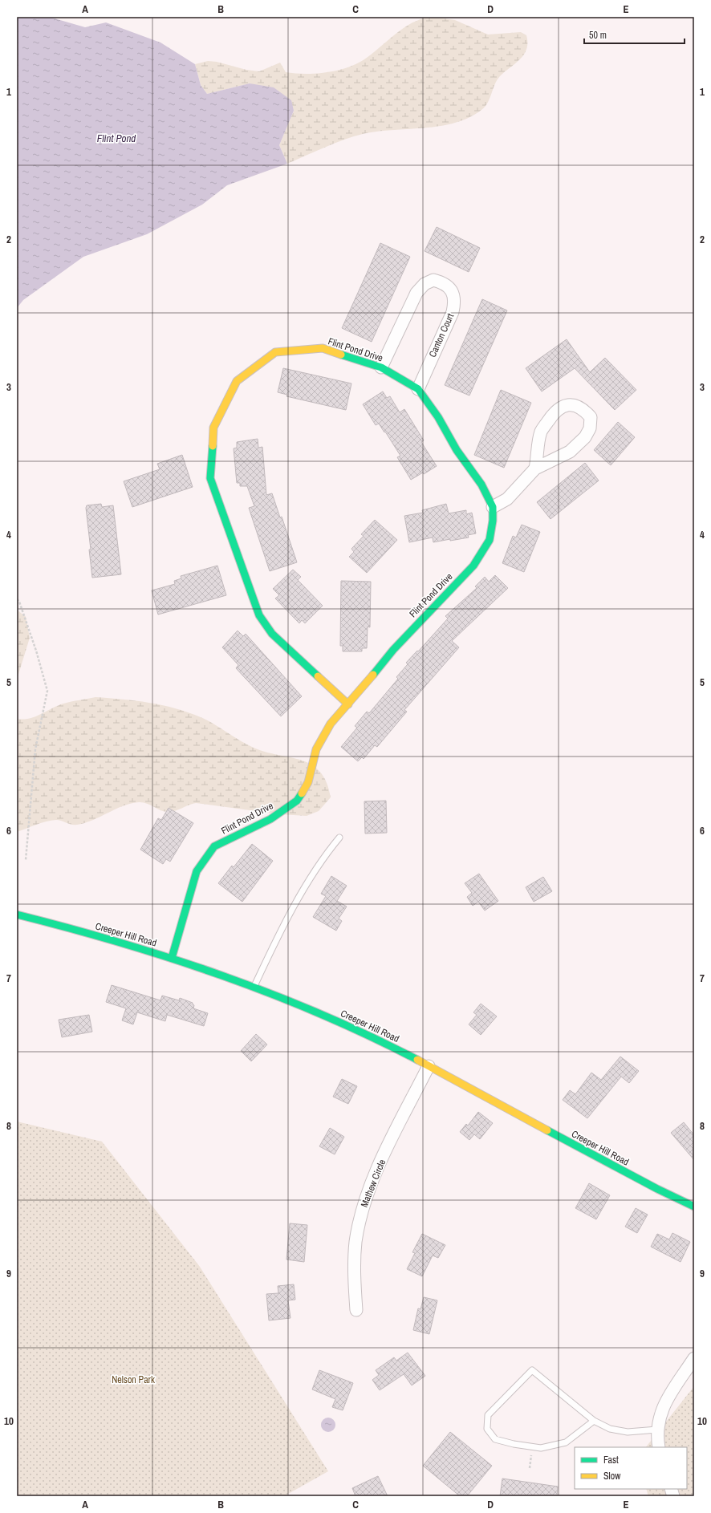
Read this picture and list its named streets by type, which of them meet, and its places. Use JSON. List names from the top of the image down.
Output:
{
  "streets": {
    "street": [
      "Canton Court",
      "Flint Pond Drive",
      "Creeper Hill Road",
      "Mathew Circle"
    ]
  },
  "crossings": [
    ["Canton Court", "Flint Pond Drive"],
    ["Flint Pond Drive", "Creeper Hill Road"],
    ["Creeper Hill Road", "Mathew Circle"]
  ],
  "water": ["Flint Pond"],
  "parks": ["Nelson Park"],
  "legend": ["Fast", "Slow"],
  "scale_bar": "50 m",
  "grid": {
    "columns": [
      "A",
      "B",
      "C",
      "D",
      "E"
    ],
    "rows": [
      "1",
      "2",
      "3",
      "4",
      "5",
      "6",
      "7",
      "8",
      "9",
      "10"
    ]
  }
}
